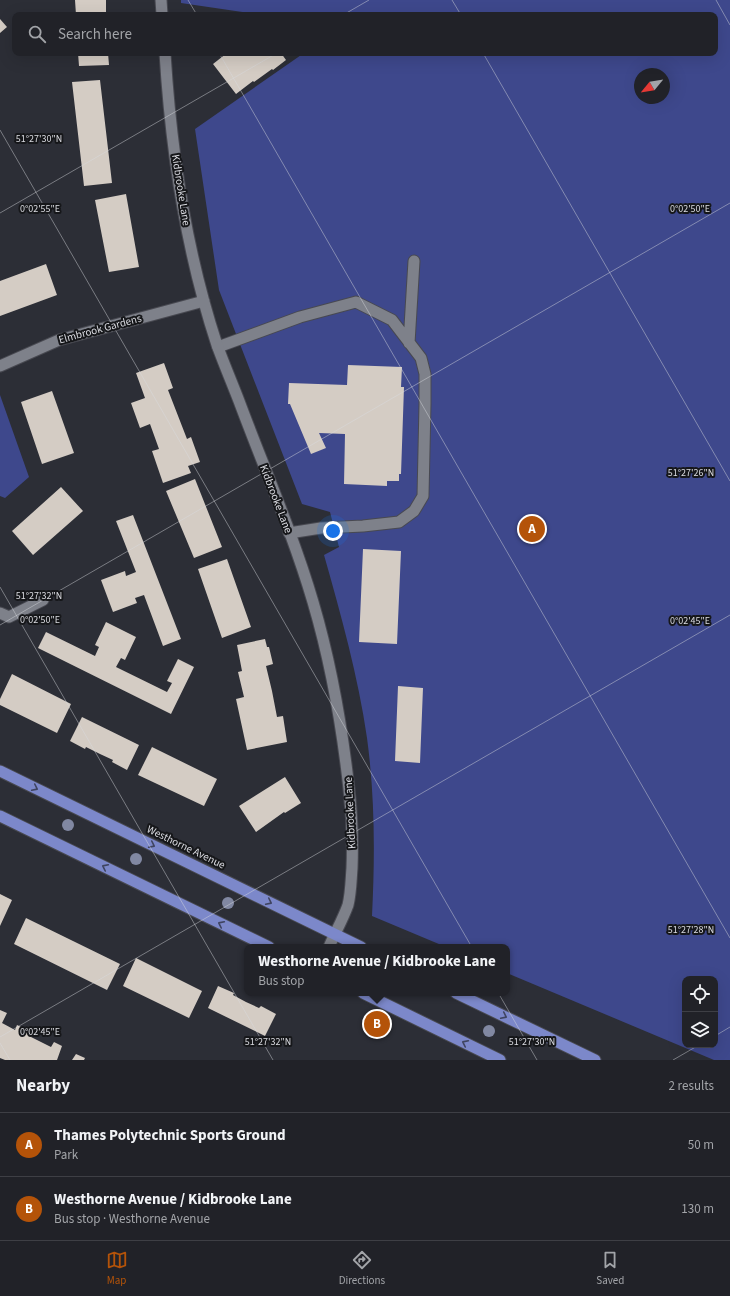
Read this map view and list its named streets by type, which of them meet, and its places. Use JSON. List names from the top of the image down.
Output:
{
  "streets": {
    "highway": ["Westhorne Avenue"],
    "street": ["Kidbrooke Lane", "Elmbrook Gardens"]
  },
  "crossings": [
    ["Kidbrooke Lane", "Elmbrook Gardens"],
    ["Kidbrooke Lane", "Westhorne Avenue"]
  ],
  "north": "bottom left",
  "page": {
    "search": "Search here",
    "pins": ["A", "B"],
    "popup": ["Westhorne Avenue / Kidbrooke Lane", "Bus stop"],
    "heading": ["Nearby", "2 results"],
    "list": [
      {
        "mark": "A",
        "name": "Thames Polytechnic Sports Ground",
        "note": "Park",
        "value": "50 m"
      },
      {
        "mark": "B",
        "name": "Westhorne Avenue / Kidbrooke Lane",
        "note": "Bus stop · Westhorne Avenue",
        "value": "130 m"
      }
    ],
    "nav": ["Map", "Directions", "Saved"]
  },
  "coordinates": [
    "51°27'30\"N",
    "0°02'55\"E",
    "0°02'50\"E",
    "51°27'26\"N",
    "51°27'32\"N",
    "0°02'45\"E",
    "51°27'28\"N"
  ]
}
